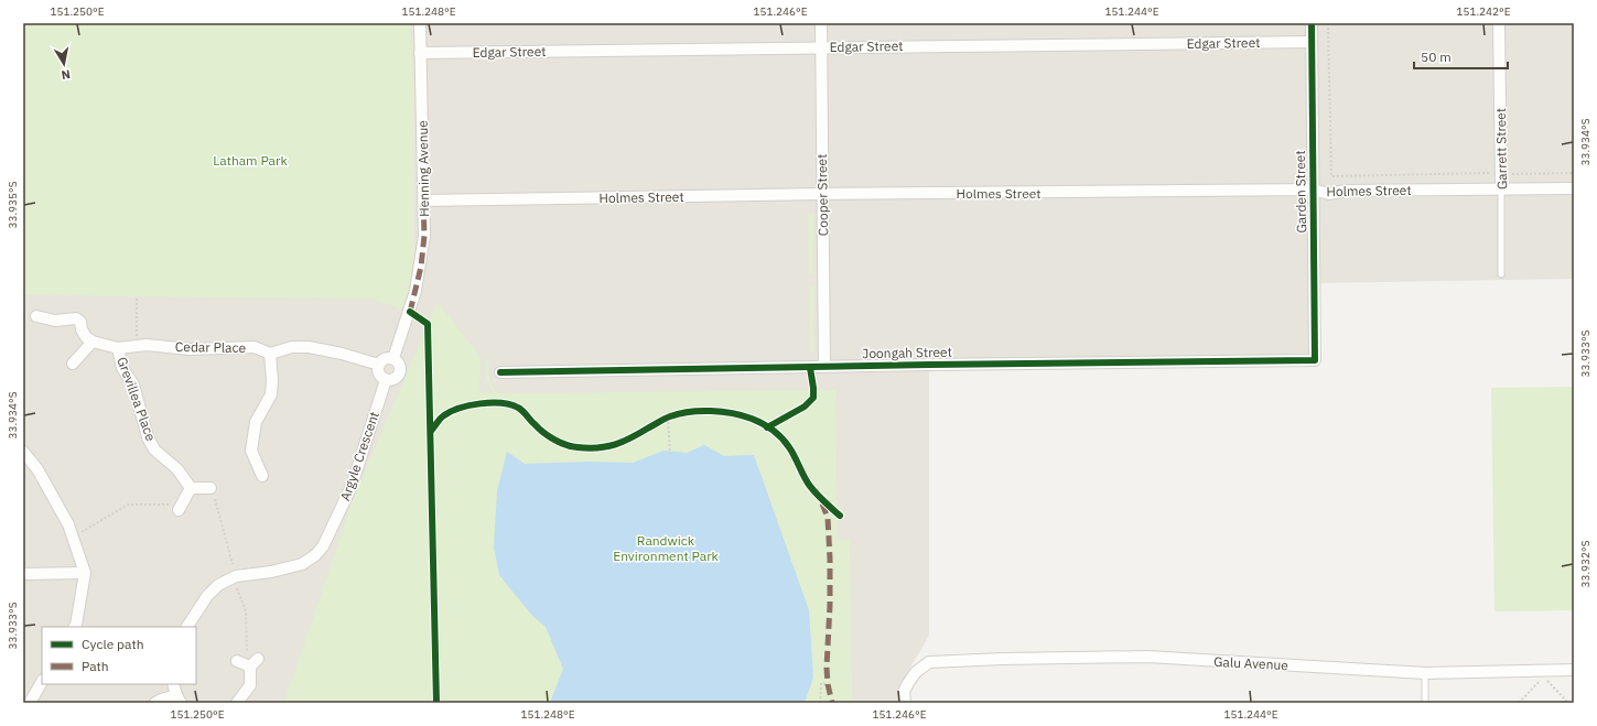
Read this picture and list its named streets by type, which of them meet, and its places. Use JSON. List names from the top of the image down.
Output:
{
  "streets": {
    "street": [
      "Edgar Street",
      "Garrett Street",
      "Henning Avenue",
      "Holmes Street",
      "Garden Street",
      "Cooper Street",
      "Cedar Place",
      "Joongah Street",
      "Grevillea Place",
      "Argyle Crescent",
      "Galu Avenue"
    ]
  },
  "crossings": [
    ["Edgar Street", "Henning Avenue"],
    ["Edgar Street", "Garden Street"],
    ["Edgar Street", "Cooper Street"],
    ["Garrett Street", "Holmes Street"],
    ["Henning Avenue", "Holmes Street"],
    ["Holmes Street", "Garden Street"],
    ["Holmes Street", "Cooper Street"],
    ["Garden Street", "Joongah Street"],
    ["Cooper Street", "Joongah Street"],
    ["Cedar Place", "Grevillea Place"]
  ],
  "parks": ["Latham Park", "Randwick Environment Park"],
  "legend": ["Cycle path", "Path"],
  "scale_bar": "50 m",
  "north": "bottom",
  "coordinates": [
    "151.250°E",
    "151.248°E",
    "151.246°E",
    "151.244°E",
    "151.242°E",
    "33.934°S",
    "33.935°S",
    "33.933°S",
    "33.932°S"
  ]
}
